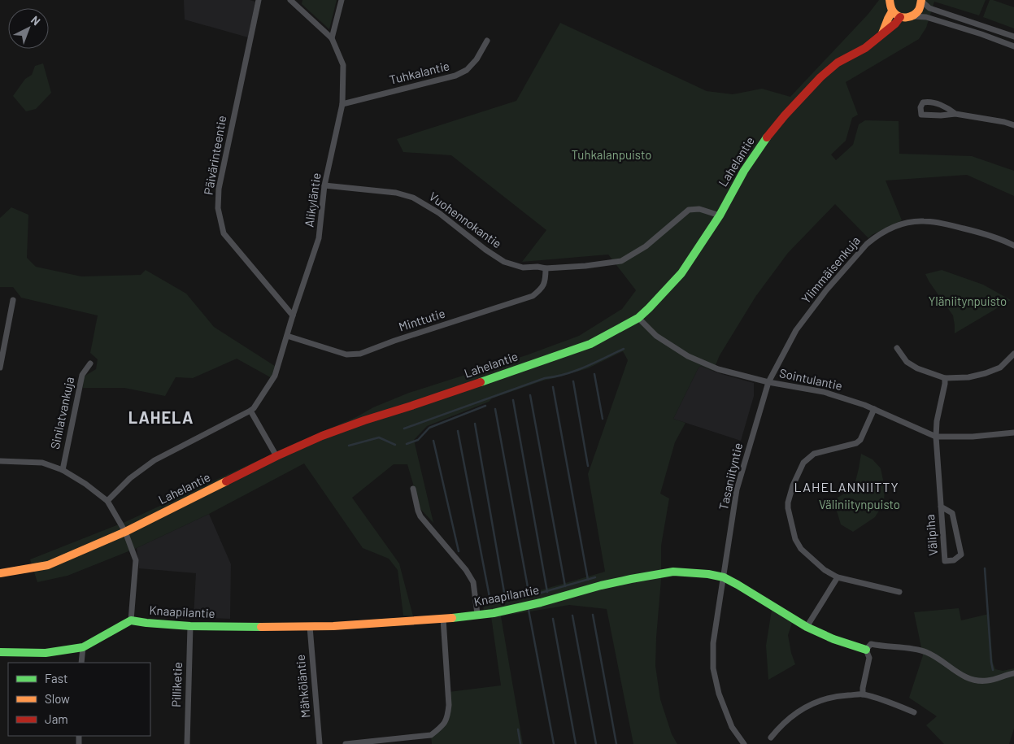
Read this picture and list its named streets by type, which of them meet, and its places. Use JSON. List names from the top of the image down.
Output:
{
  "streets": {
    "main road": ["Lahelantie", "Knaapilantie"],
    "street": [
      "Tuhkalantie",
      "Päivärinteentie",
      "Alikyläntie",
      "Vuohennokantie",
      "Ylimmäisenkuja",
      "Minttutie",
      "Sointulantie",
      "Sinilatvankuja",
      "Tasaniityntie",
      "Välipiha",
      "Pilliketie",
      "Mähköläntie"
    ]
  },
  "crossings": [
    ["Tuhkalantie", "Alikyläntie"],
    ["Päivärinteentie", "Alikyläntie"],
    ["Lahelantie", "Vuohennokantie"],
    ["Lahelantie", "Sointulantie"],
    ["Lahelantie", "Knaapilantie"],
    ["Alikyläntie", "Vuohennokantie"],
    ["Alikyläntie", "Minttutie"],
    ["Alikyläntie", "Knaapilantie"],
    ["Vuohennokantie", "Minttutie"],
    ["Ylimmäisenkuja", "Sointulantie"],
    ["Ylimmäisenkuja", "Tasaniityntie"],
    ["Sointulantie", "Tasaniityntie"],
    ["Sointulantie", "Välipiha"],
    ["Tasaniityntie", "Knaapilantie"],
    ["Knaapilantie", "Pilliketie"],
    ["Knaapilantie", "Mähköläntie"]
  ],
  "districts": ["LAHELA", "LAHELANNIITTY"],
  "parks": ["Tuhkalanpuisto", "Yläniitynpuisto", "Väliniitynpuisto"],
  "legend": ["Fast", "Slow", "Jam"],
  "north": "top right"
}
